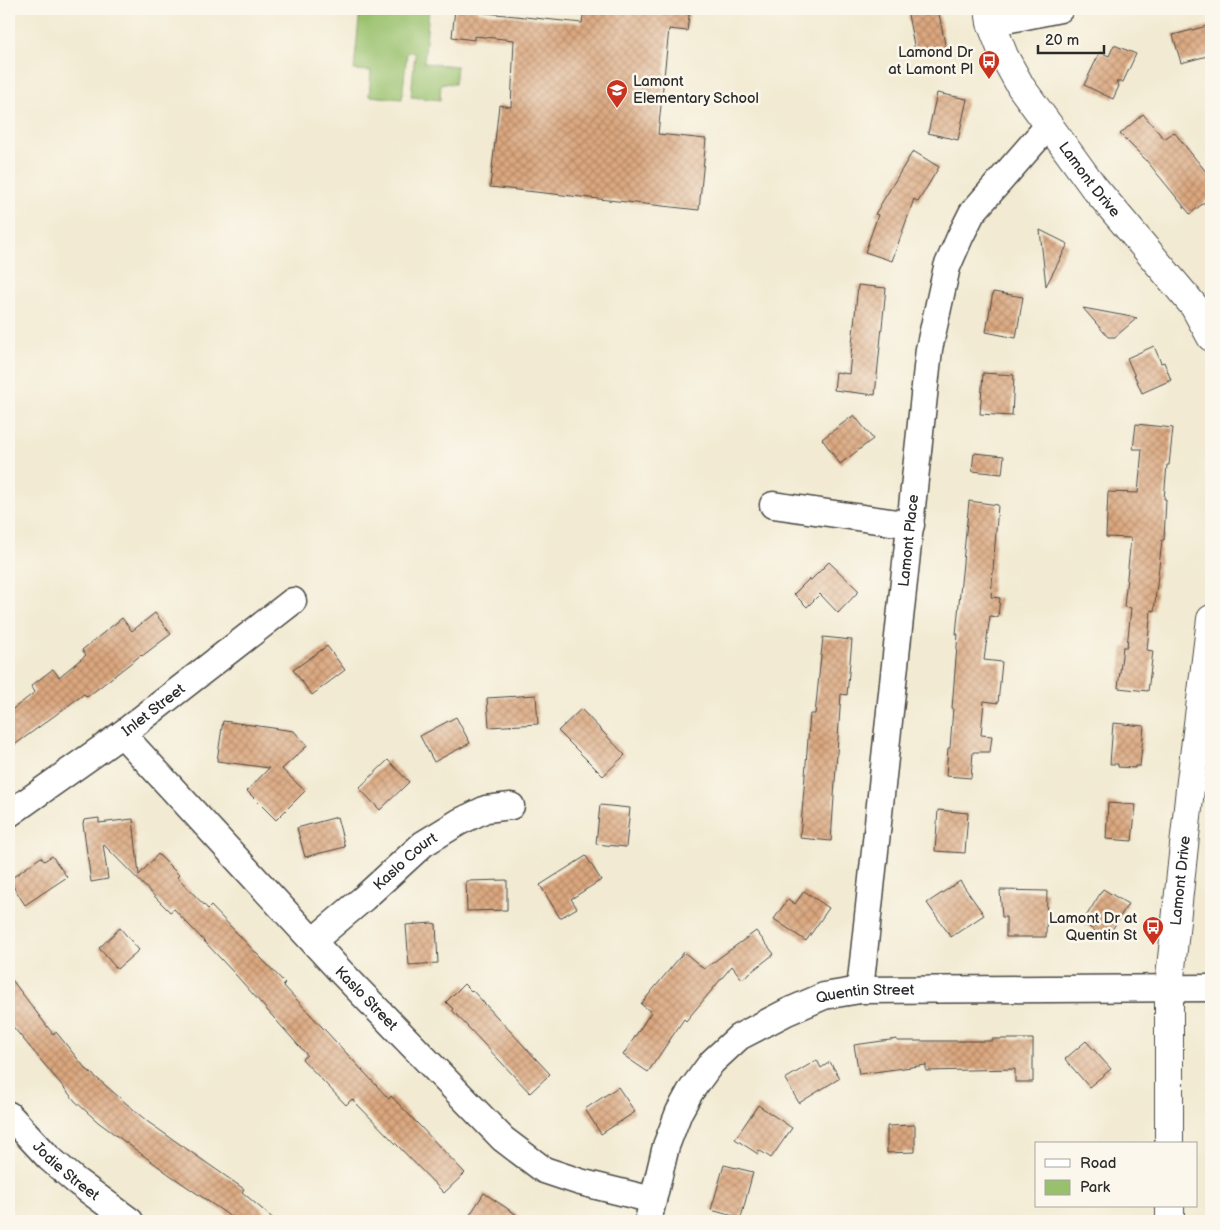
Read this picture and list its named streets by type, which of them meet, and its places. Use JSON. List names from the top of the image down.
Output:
{
  "streets": {
    "street": [
      "Lamont Drive",
      "Lamont Place",
      "Inlet Street",
      "Kaslo Court",
      "Quentin Street",
      "Kaslo Street",
      "Jodie Street"
    ]
  },
  "crossings": [
    ["Lamont Drive", "Lamont Place"],
    ["Lamont Drive", "Quentin Street"],
    ["Lamont Place", "Quentin Street"],
    ["Inlet Street", "Kaslo Street"],
    ["Kaslo Court", "Kaslo Street"],
    ["Quentin Street", "Kaslo Street"]
  ],
  "places": {
    "bus stop": ["Lamond Dr at Lamont Pl", "Lamont Dr at Quentin St"],
    "school or university": ["Lamont Elementary School"]
  },
  "legend": ["Road", "Park"],
  "scale_bar": "20 m"
}
